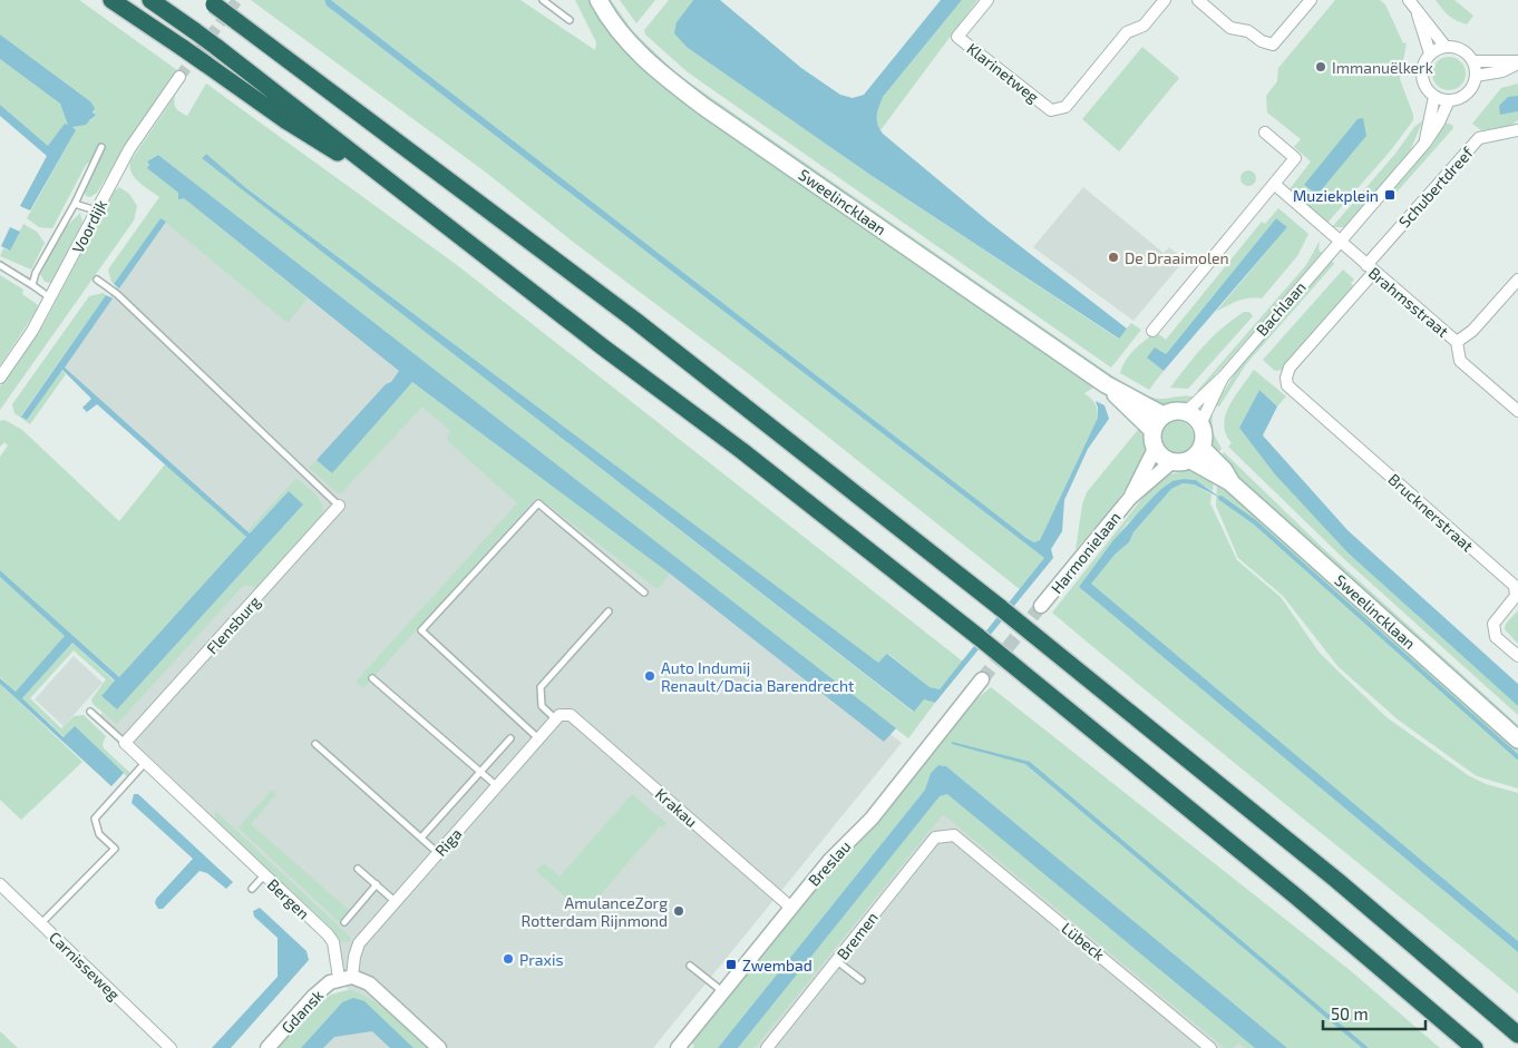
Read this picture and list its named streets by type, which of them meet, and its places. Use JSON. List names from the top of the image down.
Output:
{
  "streets": {
    "main road": ["Sweelincklaan"],
    "street": [
      "Klarinetweg",
      "Schubertdreef",
      "Voordijk",
      "Brahmsstraat",
      "Bachlaan",
      "Brucknerstraat",
      "Harmonielaan",
      "Flensburg",
      "Krakau",
      "Riga",
      "Breslau",
      "Bergen",
      "Bremen",
      "Lübeck",
      "Carnisseweg",
      "Gdansk"
    ]
  },
  "crossings": [
    ["Schubertdreef", "Brahmsstraat"],
    ["Schubertdreef", "Brucknerstraat"],
    ["Sweelincklaan", "Bachlaan"],
    ["Sweelincklaan", "Harmonielaan"],
    ["Brahmsstraat", "Bachlaan"],
    ["Bachlaan", "Harmonielaan"],
    ["Flensburg", "Bergen"],
    ["Krakau", "Riga"],
    ["Krakau", "Breslau"],
    ["Riga", "Bergen"],
    ["Riga", "Gdansk"],
    ["Bergen", "Gdansk"],
    ["Bremen", "Lübeck"]
  ],
  "places": {
    "other": [
      "Immanuëlkerk",
      "De Draaimolen",
      "Auto Indumij Renault/Dacia Barendrecht",
      "AmulanceZorg Rotterdam Rijnmond",
      "Praxis"
    ],
    "transit": ["Muziekplein", "Zwembad"]
  },
  "scale_bar": "50 m"
}
